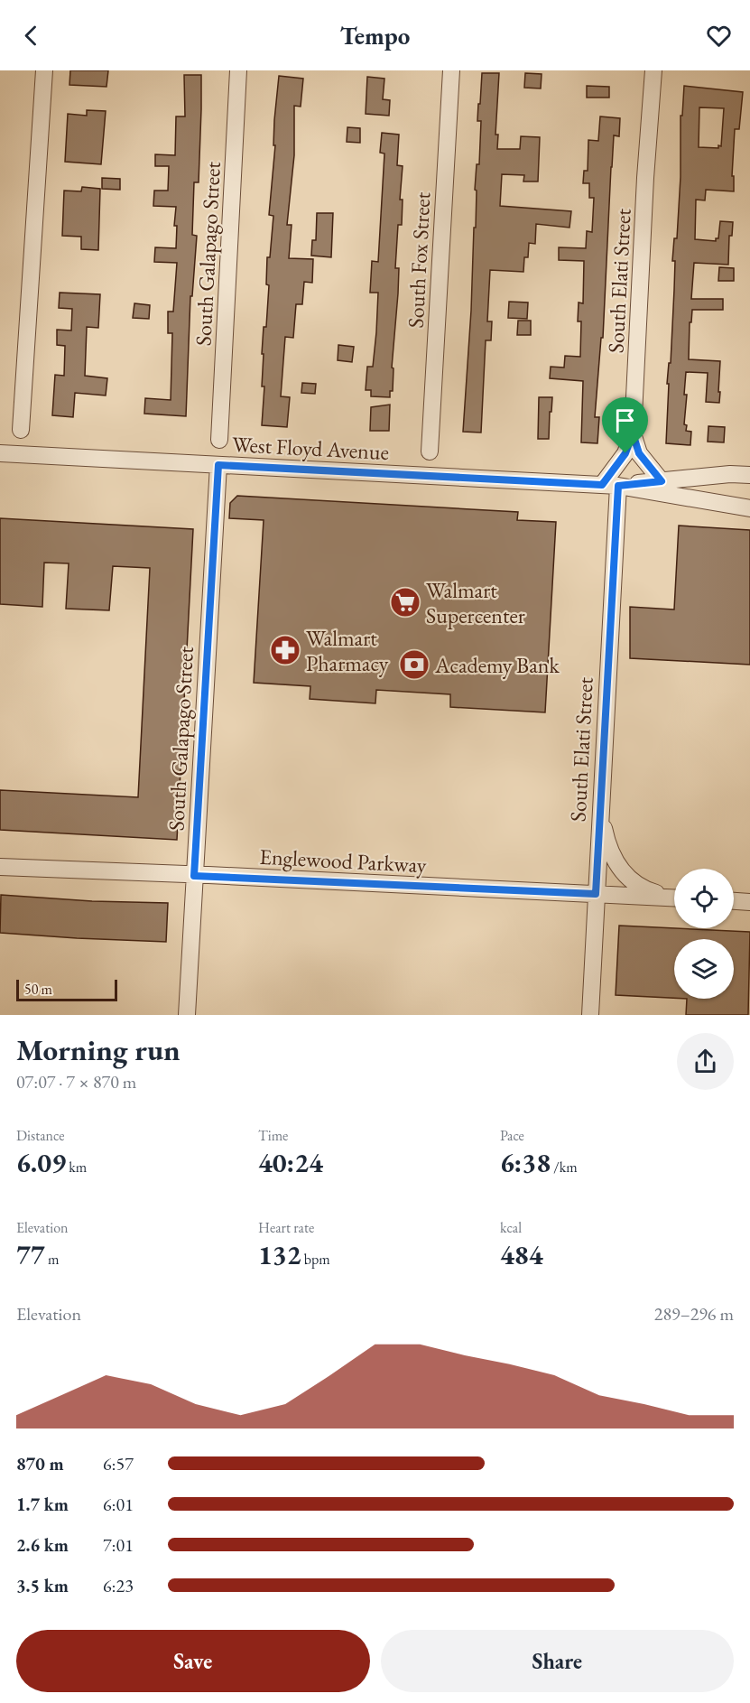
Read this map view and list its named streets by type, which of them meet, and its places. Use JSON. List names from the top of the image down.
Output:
{
  "streets": {
    "street": [
      "South Galapago Street",
      "South Fox Street",
      "South Elati Street",
      "West Floyd Avenue",
      "Englewood Parkway"
    ]
  },
  "crossings": [
    ["South Galapago Street", "West Floyd Avenue"],
    ["South Galapago Street", "Englewood Parkway"],
    ["South Elati Street", "West Floyd Avenue"],
    ["South Elati Street", "Englewood Parkway"]
  ],
  "places": {
    "supermarket": ["Walmart Supercenter"],
    "pharmacy": ["Walmart Pharmacy"],
    "bank": ["Academy Bank"]
  },
  "scale_bar": "50 m",
  "page": {
    "header": "Tempo",
    "scale": "50 m",
    "heading": ["Morning run", "07:07 · 7 × 870 m"],
    "stats": [
      ["Distance", "6.09 km"],
      ["Time", "40:24"],
      ["Pace", "6:38 /km"],
      ["Elevation", "77 m"],
      ["Heart rate", "132 bpm"],
      ["kcal", "484"]
    ],
    "chart": ["Elevation", "289–296 m"],
    "list": [
      {
        "name": "870 m",
        "note": "6:57"
      },
      {
        "name": "1.7 km",
        "note": "6:01"
      },
      {
        "name": "2.6 km",
        "note": "7:01"
      },
      {
        "name": "3.5 km",
        "note": "6:23"
      }
    ],
    "buttons": ["Save", "Share"]
  }
}
